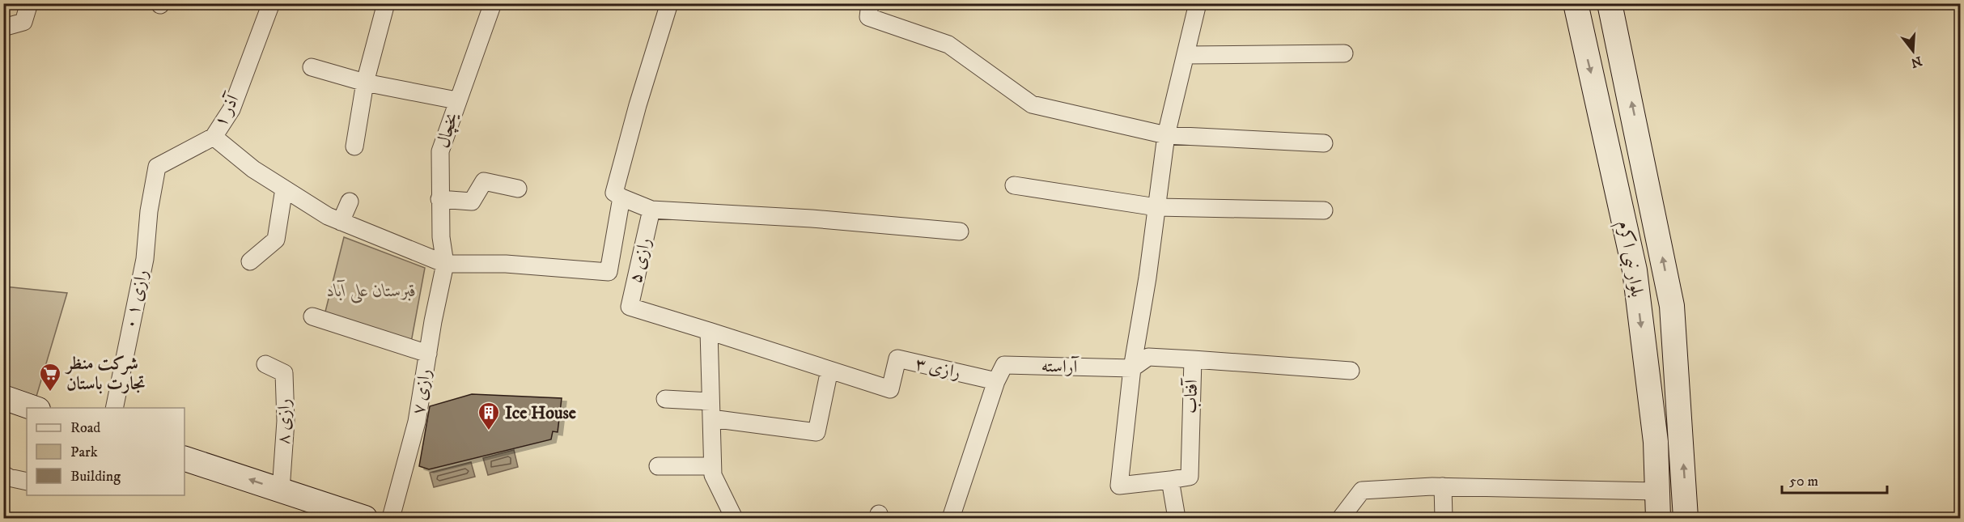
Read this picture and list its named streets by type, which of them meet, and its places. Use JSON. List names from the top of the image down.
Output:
{
  "streets": {
    "main road": ["بلوار نبی اکرم"],
    "street": [
      "آذر ۱",
      "یخچال",
      "رازی ۵",
      "رازی ۱ ۰",
      "آراسته",
      "رازی ۳",
      "رازی ۷",
      "آفتاب",
      "رازی ۸"
    ]
  },
  "crossings": [
    ["آذر ۱", "رازی ۱ ۰"],
    ["یخچال", "رازی ۵"],
    ["یخچال", "رازی ۷"],
    ["رازی ۵", "رازی ۳"],
    ["رازی ۵", "رازی ۷"],
    ["آراسته", "رازی ۳"],
    ["آراسته", "آفتاب"]
  ],
  "parks": ["قبرستان علی آباد"],
  "places": {
    "supermarket": ["شرکت منظر تجارت باستان"],
    "building": ["Ice House"]
  },
  "legend": ["Road", "Park", "Building"],
  "scale_bar": "50 m",
  "north": "bottom"
}
